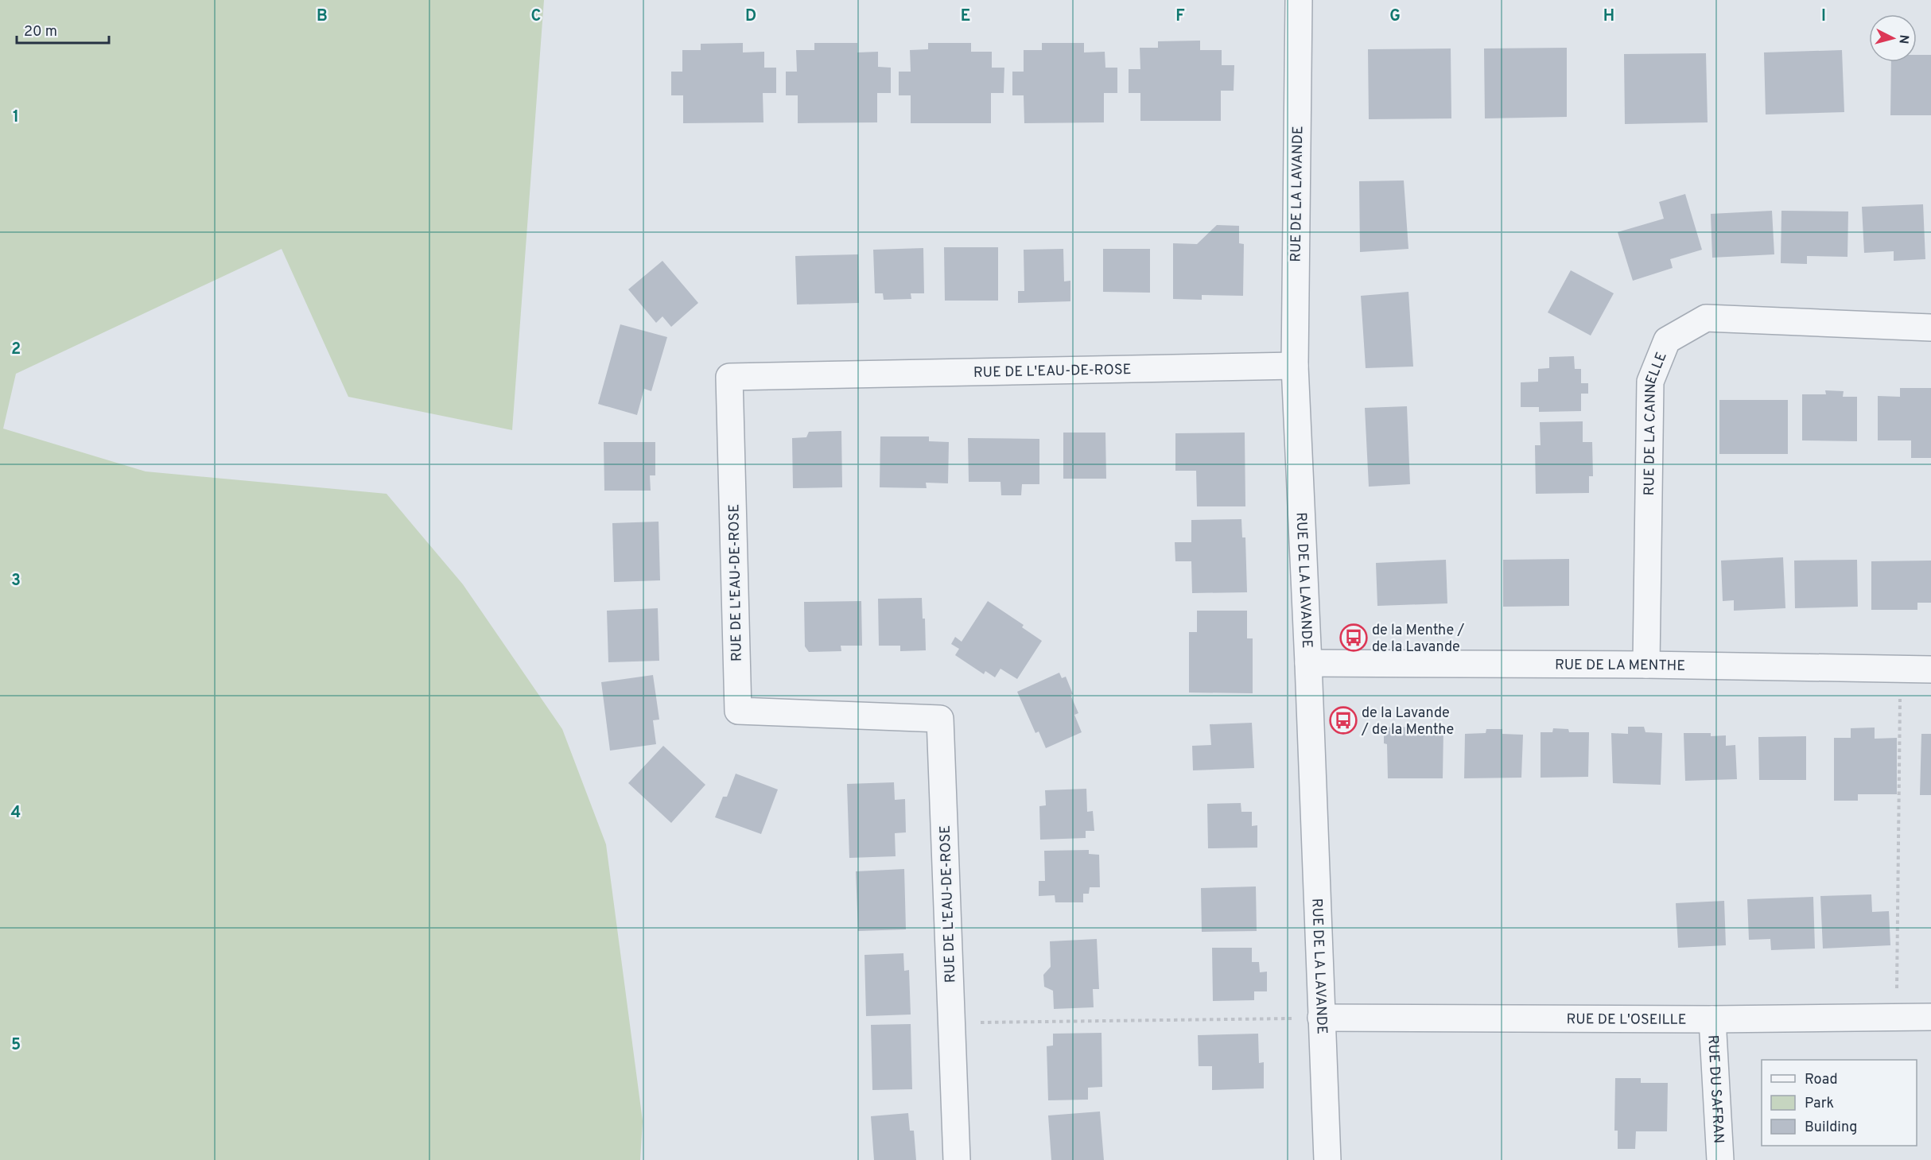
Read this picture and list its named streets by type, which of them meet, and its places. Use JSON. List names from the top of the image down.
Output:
{
  "streets": {
    "street": [
      "RUE DE LA LAVANDE",
      "RUE DE L'EAU-DE-ROSE",
      "RUE DE LA CANNELLE",
      "RUE DE LA MENTHE",
      "RUE DE L'OSEILLE",
      "RUE DU SAFRAN"
    ]
  },
  "crossings": [
    ["RUE DE LA LAVANDE", "RUE DE L'EAU-DE-ROSE"],
    ["RUE DE LA LAVANDE", "RUE DE LA MENTHE"],
    ["RUE DE LA LAVANDE", "RUE DE L'OSEILLE"],
    ["RUE DE LA CANNELLE", "RUE DE LA MENTHE"],
    ["RUE DE L'OSEILLE", "RUE DU SAFRAN"]
  ],
  "places": {
    "bus stop": ["de la Menthe / de la Lavande", "de la Lavande / de la Menthe"]
  },
  "legend": ["Road", "Park", "Building"],
  "scale_bar": "20 m",
  "north": "right",
  "grid": {
    "columns": [
      "B",
      "C",
      "D",
      "E",
      "F",
      "G",
      "H",
      "I"
    ],
    "rows": [
      "1",
      "2",
      "3",
      "4",
      "5"
    ]
  }
}
